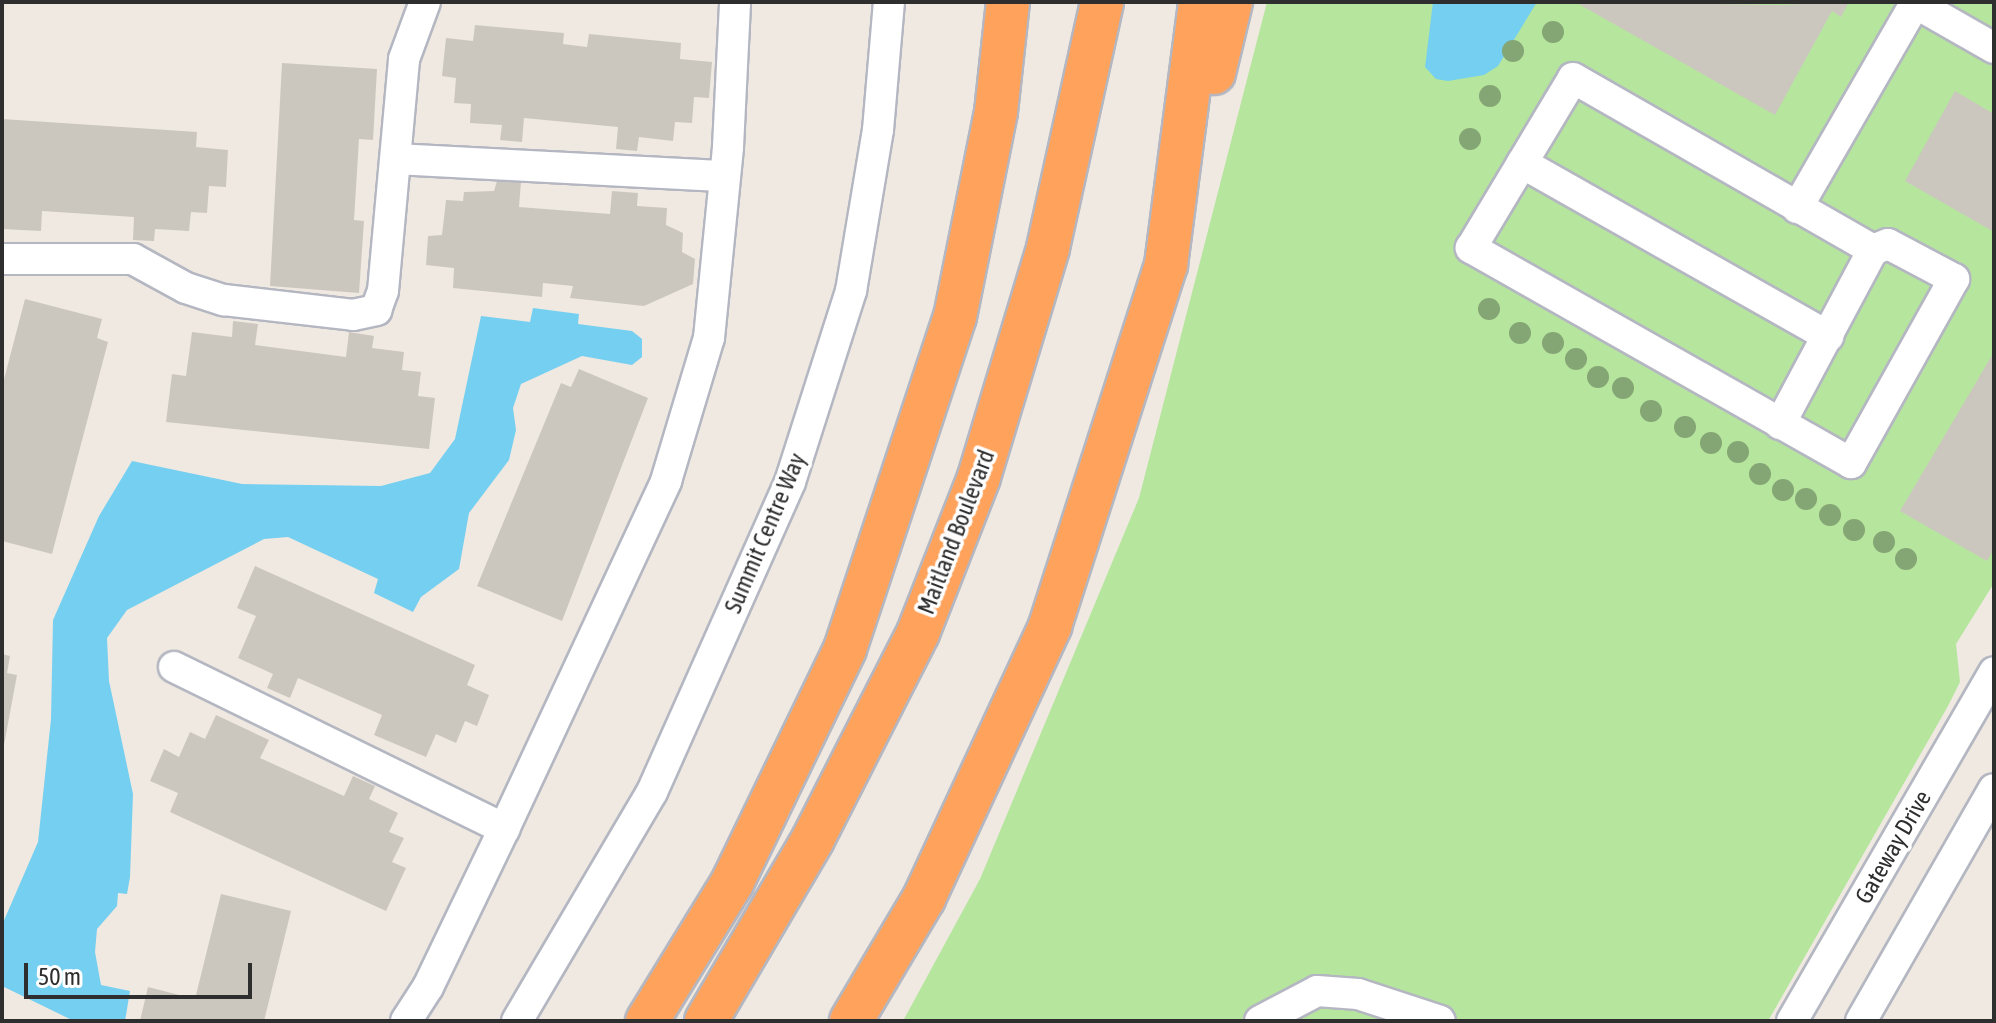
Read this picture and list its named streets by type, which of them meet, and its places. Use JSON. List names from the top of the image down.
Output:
{
  "streets": {
    "highway": ["Maitland Boulevard"],
    "street": ["Summit Centre Way", "Gateway Drive"]
  },
  "scale_bar": "50 m"
}
